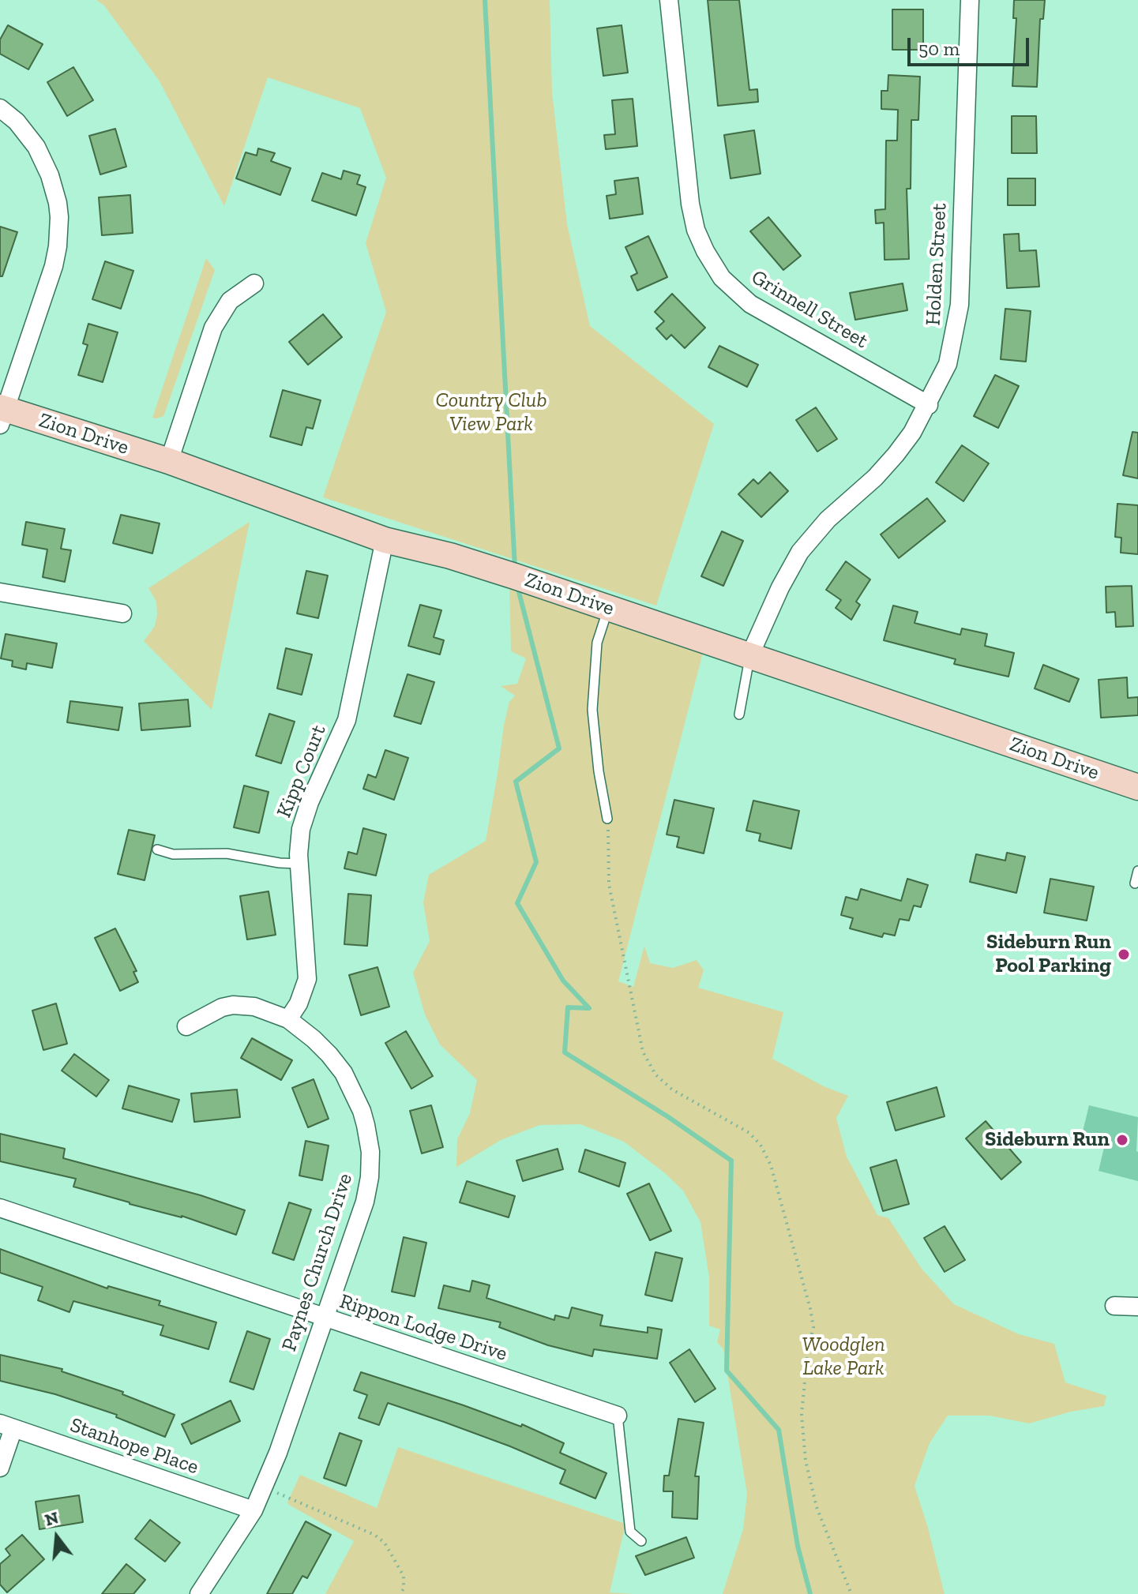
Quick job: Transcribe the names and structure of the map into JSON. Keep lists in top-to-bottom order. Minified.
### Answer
{"streets":{"main road":["Zion Drive"],"street":["Holden Street","Grinnell Street","Kipp Court","Paynes Church Drive","Rippon Lodge Drive","Stanhope Place"]},"crossings":[["Holden Street","Grinnell Street"],["Holden Street","Zion Drive"],["Zion Drive","Kipp Court"],["Kipp Court","Paynes Church Drive"],["Paynes Church Drive","Rippon Lodge Drive"],["Paynes Church Drive","Stanhope Place"]],"parks":["Country Club View Park","Woodglen Lake Park"],"places":["Sideburn Run Pool Parking","Sideburn Run"],"scale_bar":"50 m","north":"top"}
